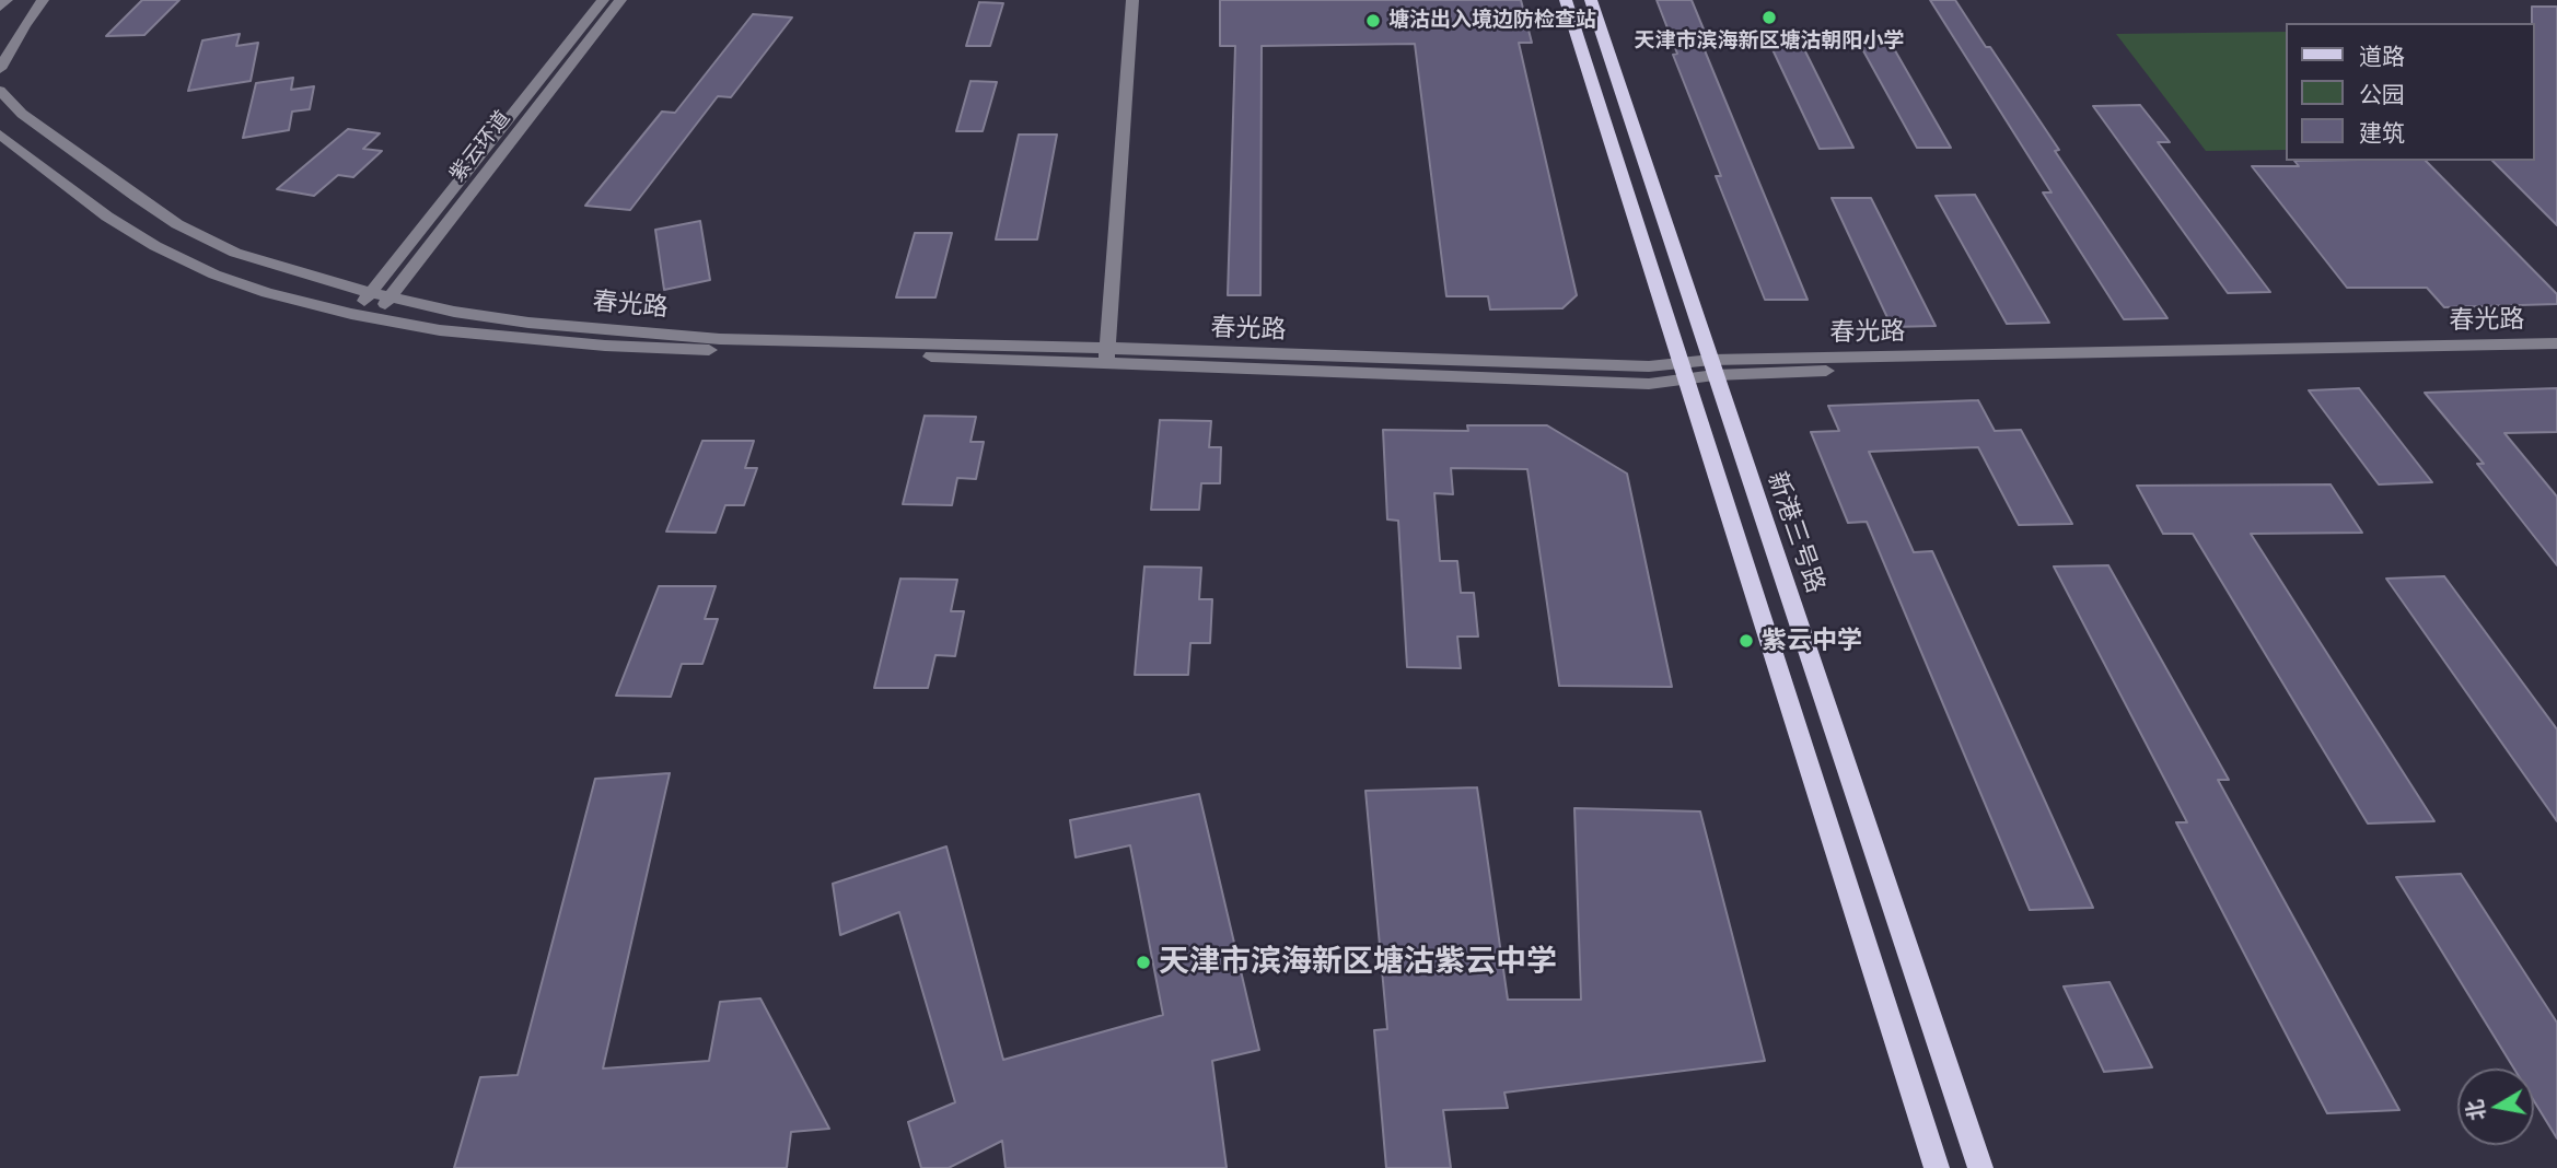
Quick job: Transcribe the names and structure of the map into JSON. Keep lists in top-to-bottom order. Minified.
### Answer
{"streets":{"main road":["新港三号路"],"street":["紫云环道","春光路"]},"crossings":[["紫云环道","春光路"],["春光路","新港三号路"]],"places":["天津市滨海新区塘沽朝阳小学","塘沽出入境边防检查站","紫云中学","天津市滨海新区塘沽紫云中学"],"legend":["道路","公园","建筑"],"north":"left"}
